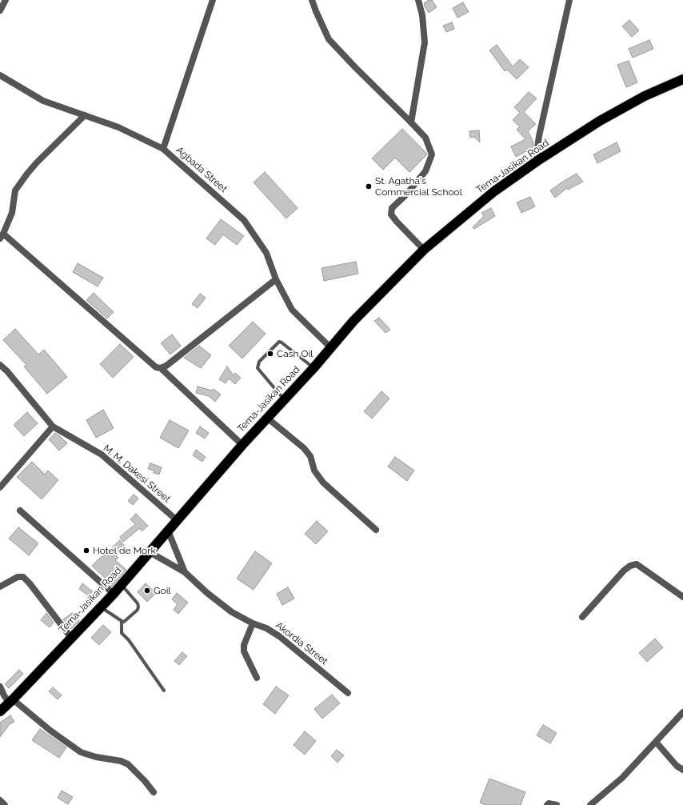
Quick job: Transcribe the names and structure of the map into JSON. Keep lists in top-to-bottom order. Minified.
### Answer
{"streets":{"highway":["Tema-Jasikan Road"],"street":["Agbada Street","M. M. Dakesi Street","Akordia Street"]},"crossings":[["Tema-Jasikan Road","Agbada Street"],["Tema-Jasikan Road","M. M. Dakesi Street"],["Tema-Jasikan Road","Akordia Street"]],"places":["St. Agatha's Commercial School","Cash Oil","Hotel de Mork","Goil"]}
